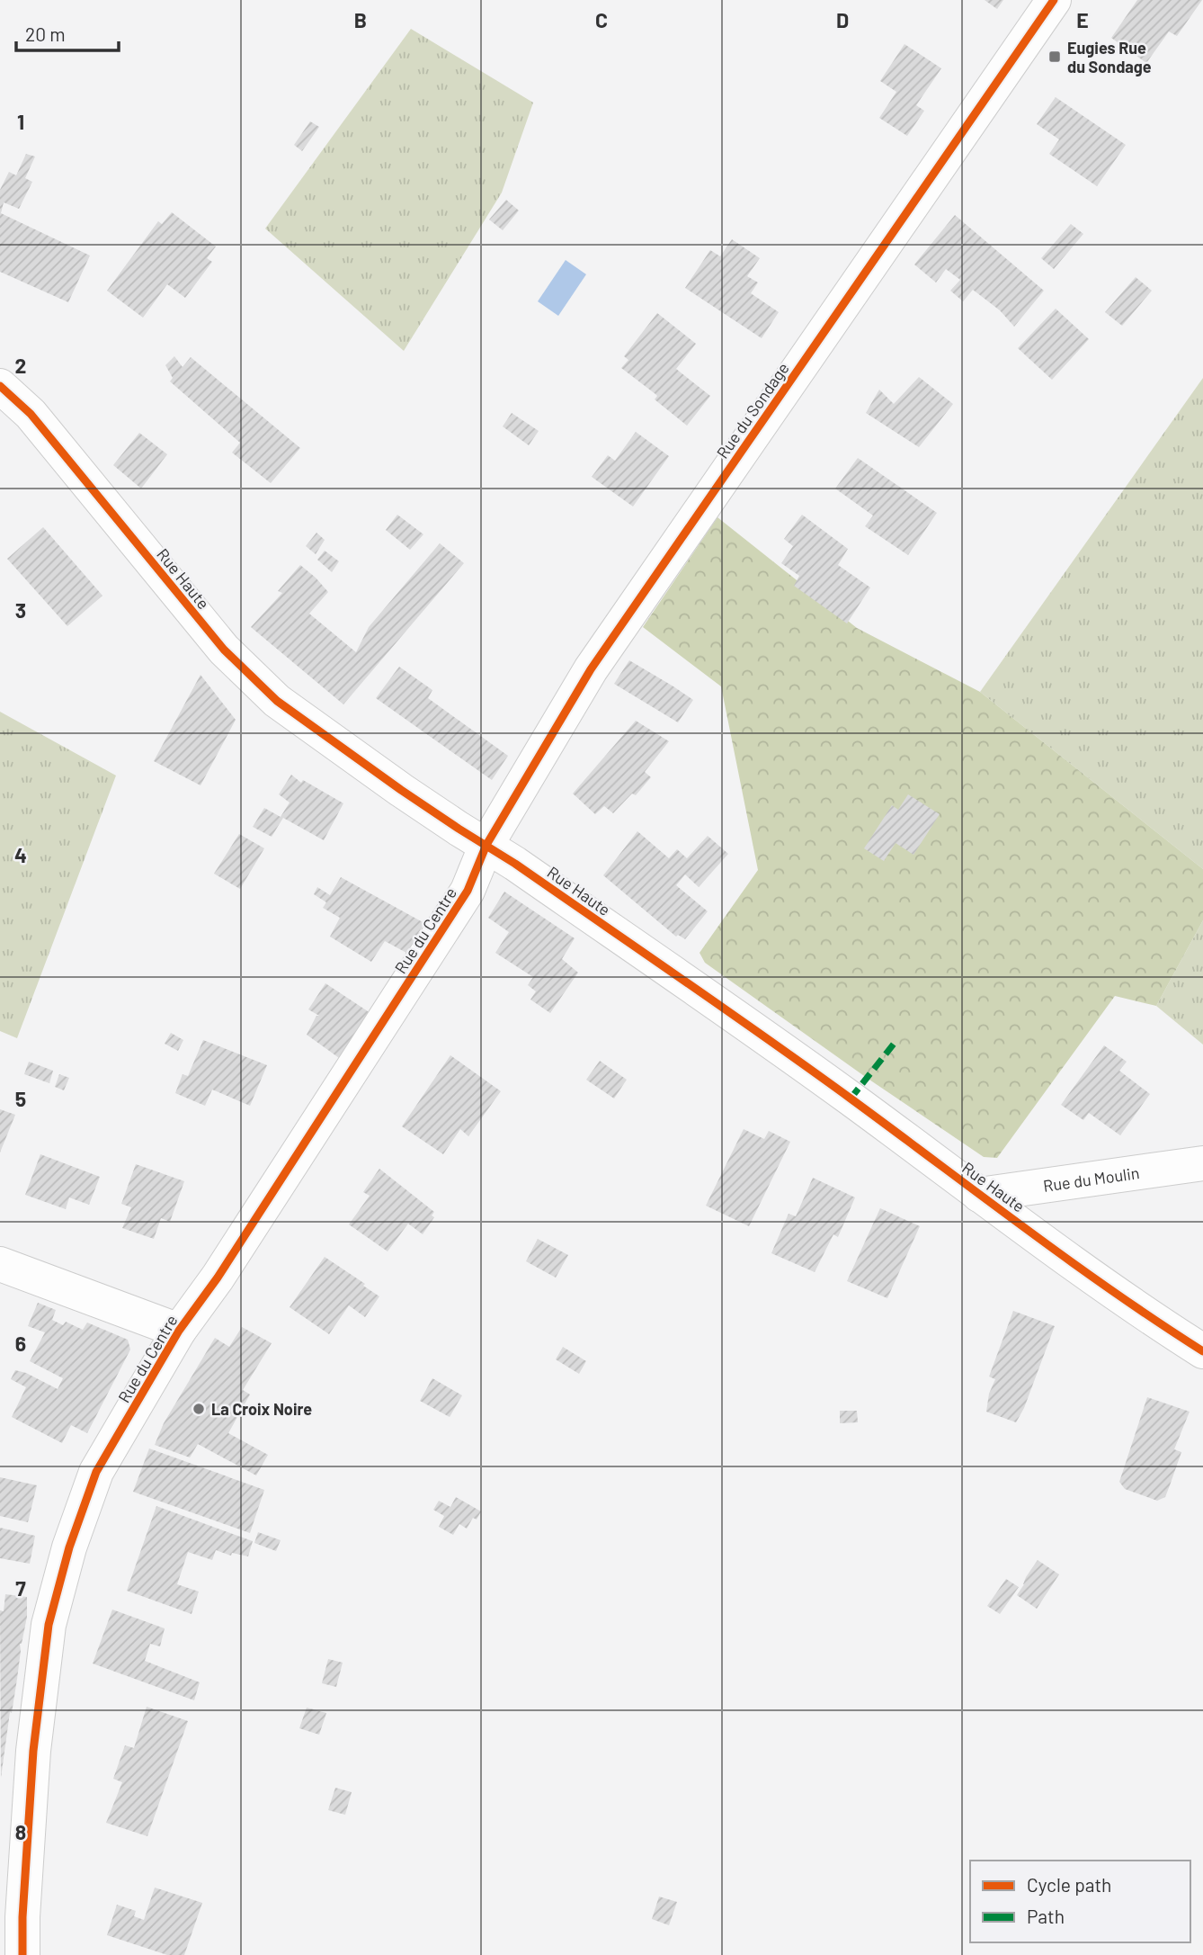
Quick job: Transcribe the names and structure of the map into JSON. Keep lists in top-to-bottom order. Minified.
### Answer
{"streets":{"street":["Rue du Sondage","Rue Haute","Rue du Centre","Rue du Moulin"]},"crossings":[["Rue du Sondage","Rue Haute"],["Rue du Sondage","Rue du Centre"],["Rue Haute","Rue du Centre"],["Rue Haute","Rue du Moulin"]],"places":{"transit":["Eugies Rue du Sondage"],"other":["La Croix Noire"]},"legend":["Cycle path","Path"],"scale_bar":"20 m","grid":{"columns":["B","C","D","E"],"rows":["1","2","3","4","5","6","7","8"]}}
